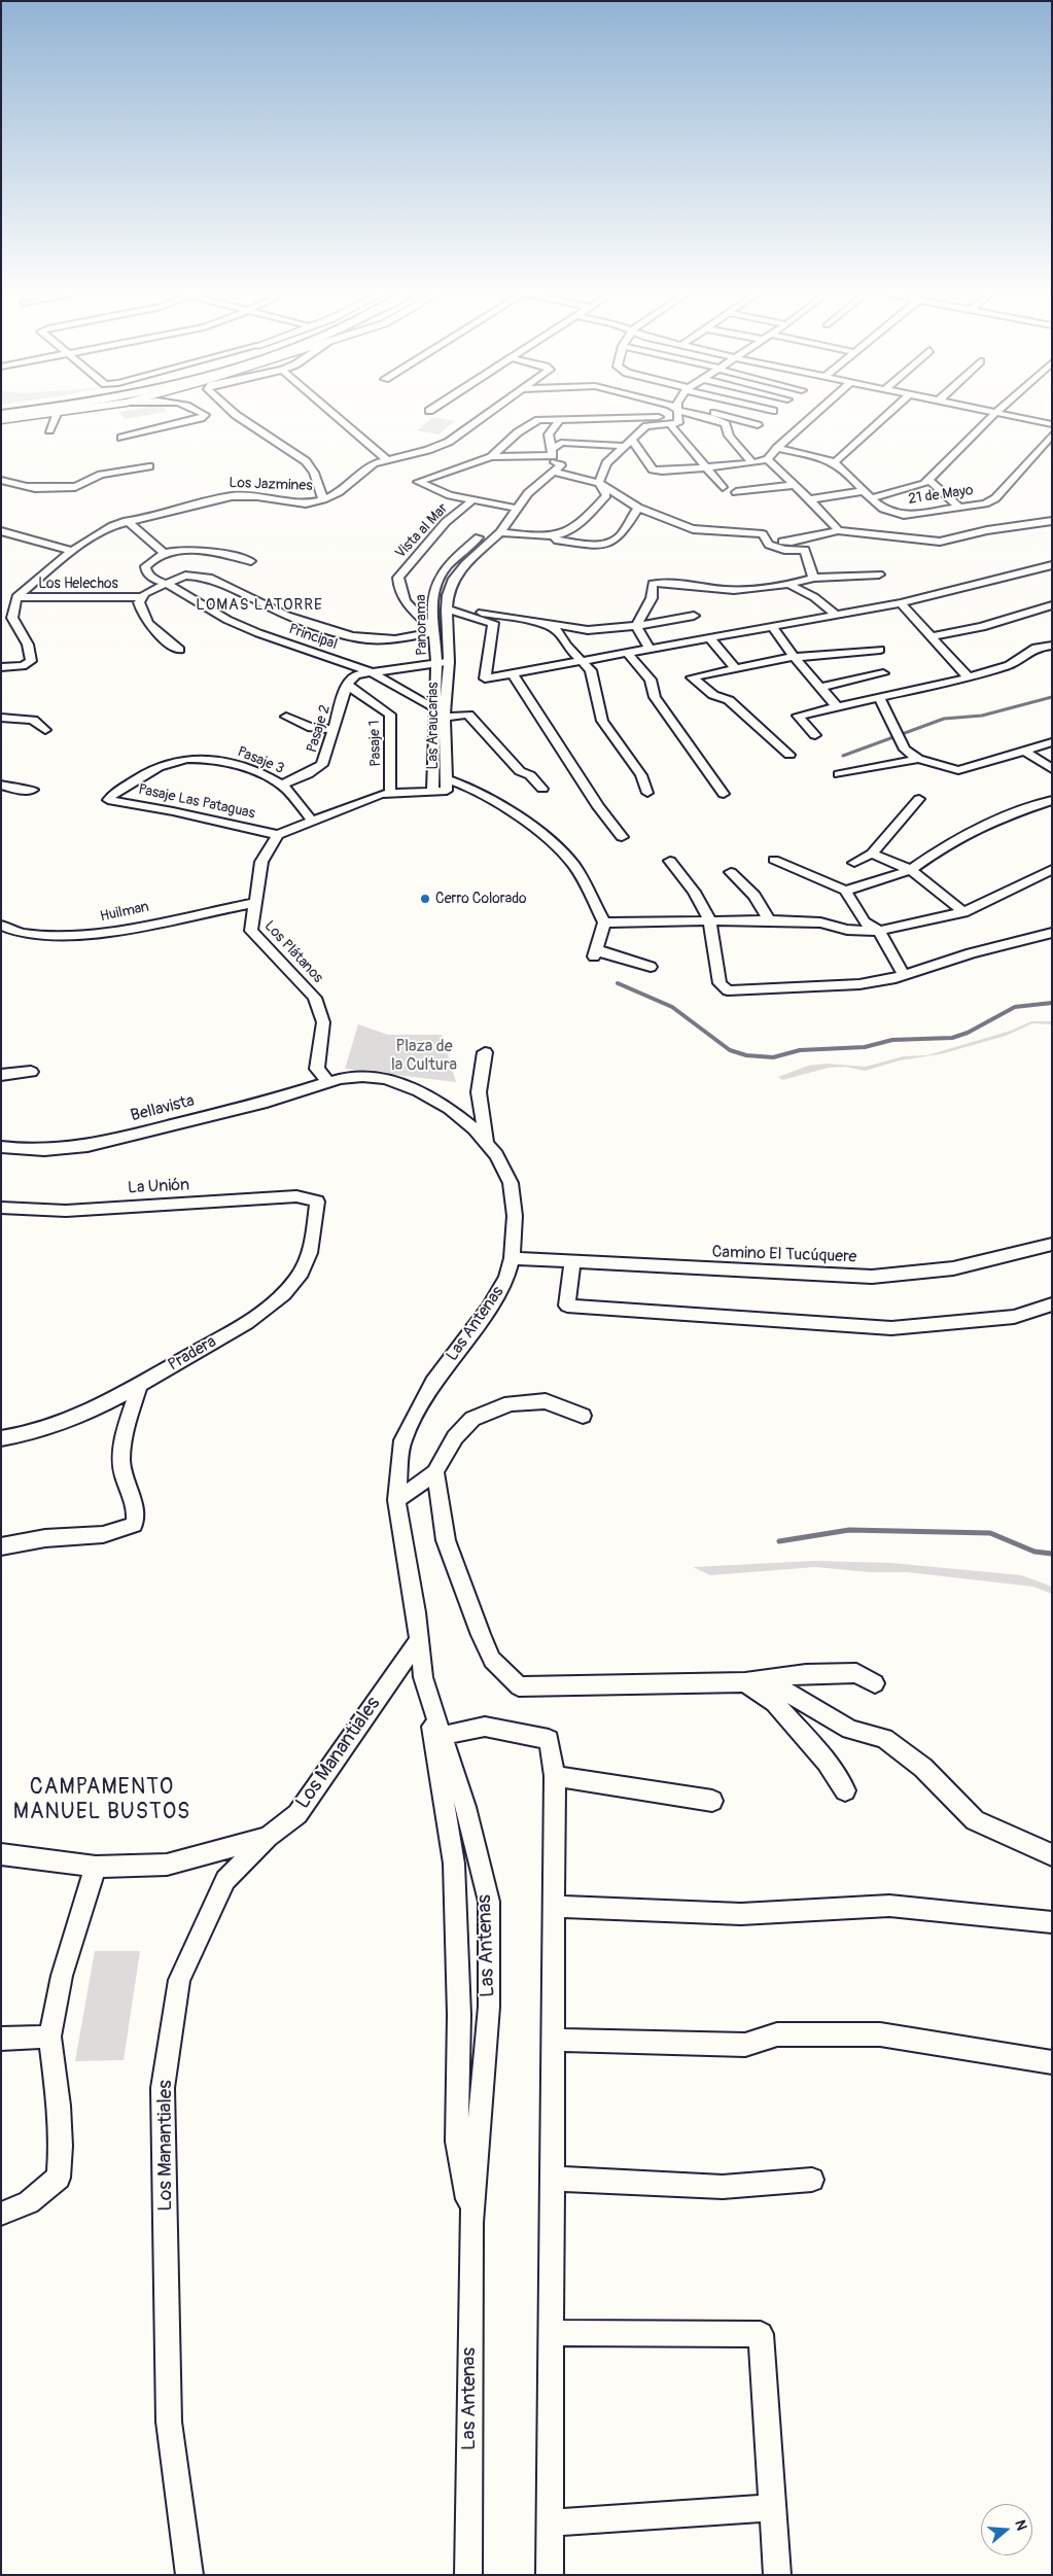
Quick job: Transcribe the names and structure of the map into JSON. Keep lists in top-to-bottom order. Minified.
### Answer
{"streets":{"street":["Los Jazmines","21 de Mayo","Vista al Mar","Los Helechos","Panorama","Principal","Las Araucarias","Pasaje 2","Pasaje 1","Pasaje 3","Pasaje Las Pataguas","Huilman","Los Plátanos","Bellavista","La Unión","Camino El Tucúquere","Las Antenas","Pradera","Los Manantiales"]},"crossings":[["Los Jazmines","Los Helechos"],["Vista al Mar","Panorama"],["Panorama","Principal"],["Panorama","Las Araucarias"],["Principal","Las Araucarias"],["Pasaje 2","Pasaje 1"],["Pasaje 2","Pasaje 3"],["Pasaje 3","Pasaje Las Pataguas"],["Pasaje Las Pataguas","Los Plátanos"],["Huilman","Los Plátanos"],["Los Plátanos","Bellavista"],["Los Plátanos","Las Antenas"],["Bellavista","Las Antenas"],["La Unión","Pradera"],["Camino El Tucúquere","Las Antenas"],["Las Antenas","Los Manantiales"]],"districts":["LOMAS LATORRE","CAMPAMENTO MANUEL BUSTOS"],"parks":["Plaza de la Cultura"],"places":["Cerro Colorado"],"north":"right"}
